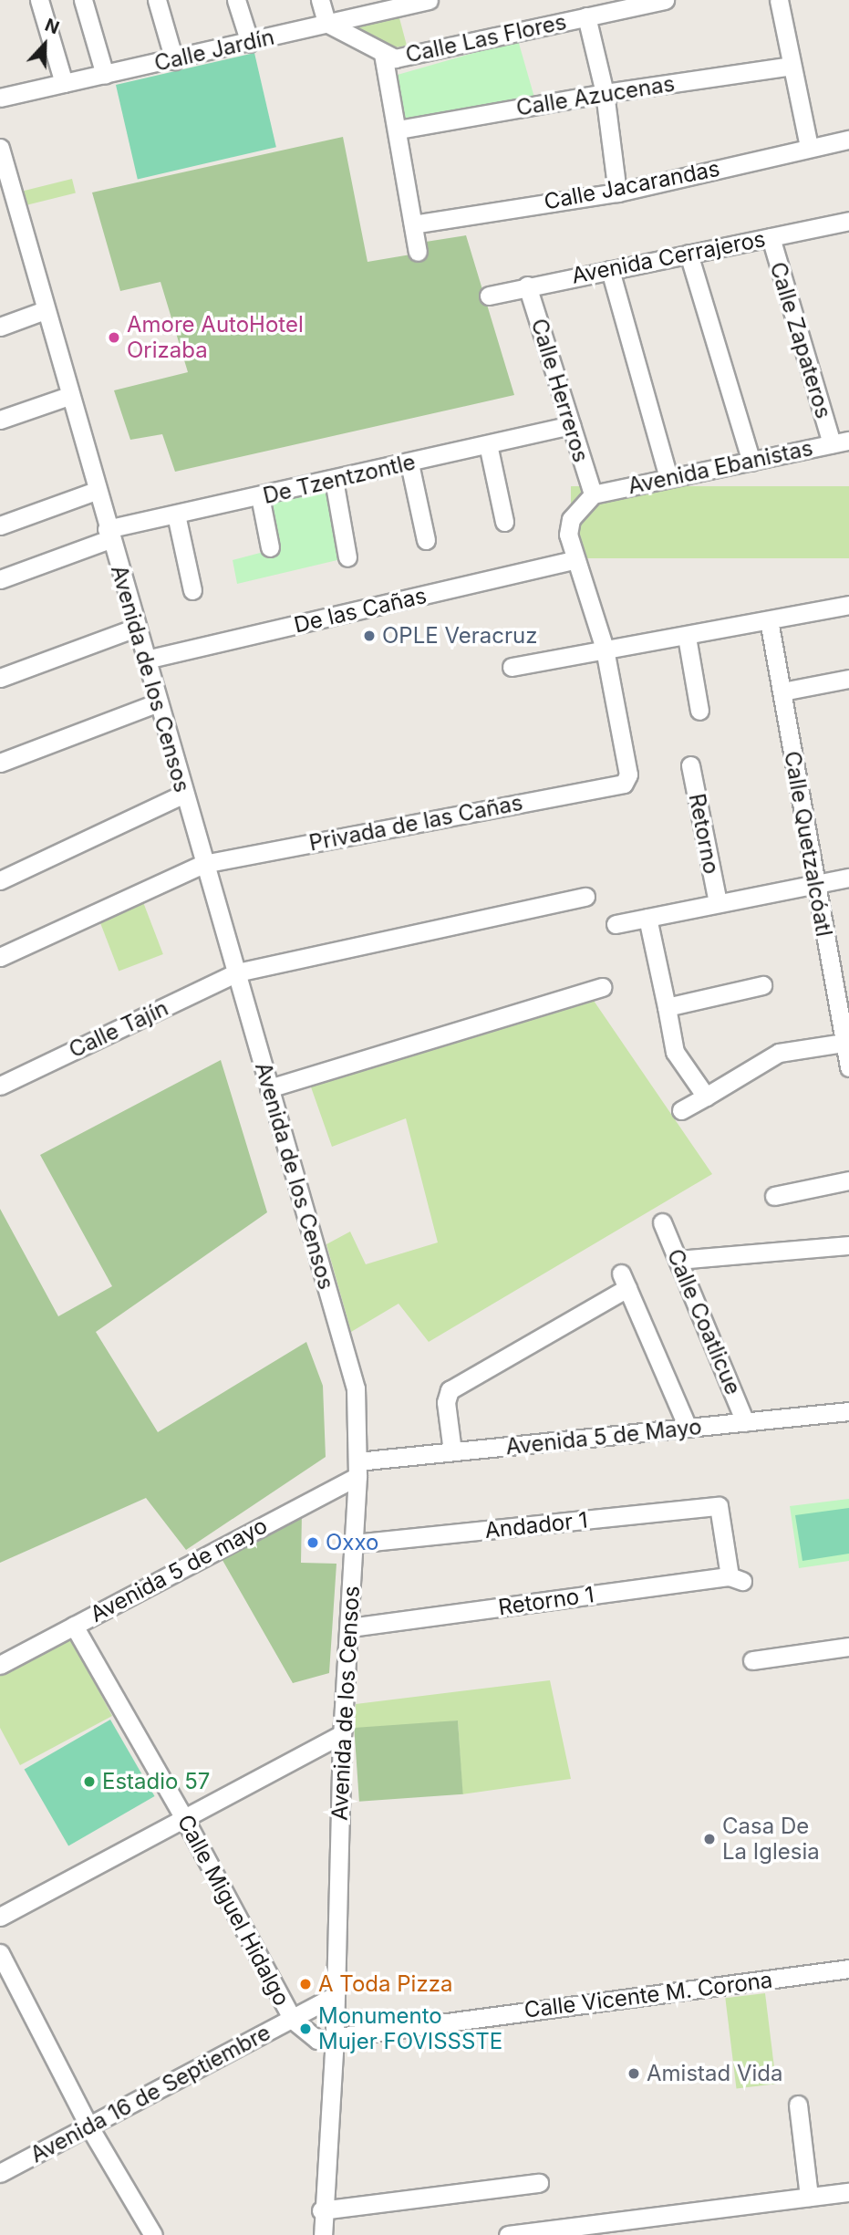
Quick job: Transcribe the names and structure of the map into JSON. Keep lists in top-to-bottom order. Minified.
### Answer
{"streets":{"street":["Calle Las Flores","Calle Jardín","Calle Azucenas","Calle Jacarandas","Avenida Cerrajeros","Calle Zapateros","Calle Herreros","Avenida Ebanistas","De Tzentzontle","De las Cañas","Avenida de los Censos","Privada de las Cañas","Retorno","Calle Quetzalcóatl","Calle Tajín","Calle Coatlicue","Avenida 5 de Mayo","Andador 1","Avenida 5 de mayo","Retorno 1","Calle Miguel Hidalgo","Calle Vicente M. Corona","Avenida 16 de Septiembre"]},"crossings":[["Avenida Cerrajeros","Calle Zapateros"],["Avenida Cerrajeros","Calle Herreros"],["Calle Zapateros","Avenida Ebanistas"],["Calle Herreros","Avenida Ebanistas"],["Calle Herreros","De Tzentzontle"],["De Tzentzontle","Avenida de los Censos"],["De las Cañas","Avenida de los Censos"],["Avenida de los Censos","Privada de las Cañas"],["Avenida de los Censos","Calle Tajín"],["Avenida de los Censos","Avenida 5 de Mayo"],["Avenida de los Censos","Andador 1"],["Avenida de los Censos","Avenida 5 de mayo"],["Avenida de los Censos","Retorno 1"],["Avenida de los Censos","Calle Miguel Hidalgo"],["Avenida de los Censos","Calle Vicente M. Corona"],["Avenida de los Censos","Avenida 16 de Septiembre"],["Retorno","Calle Quetzalcóatl"],["Calle Coatlicue","Avenida 5 de Mayo"],["Avenida 5 de Mayo","Avenida 5 de mayo"],["Andador 1","Retorno 1"],["Avenida 5 de mayo","Calle Miguel Hidalgo"],["Calle Miguel Hidalgo","Calle Vicente M. Corona"],["Calle Miguel Hidalgo","Avenida 16 de Septiembre"]],"places":["Amore AutoHotel Orizaba","OPLE Veracruz","Oxxo","Estadio 57","Casa De La Iglesia","A Toda Pizza","Monumento Mujer FOVISSSTE","Amistad Vida"],"north":"top"}
